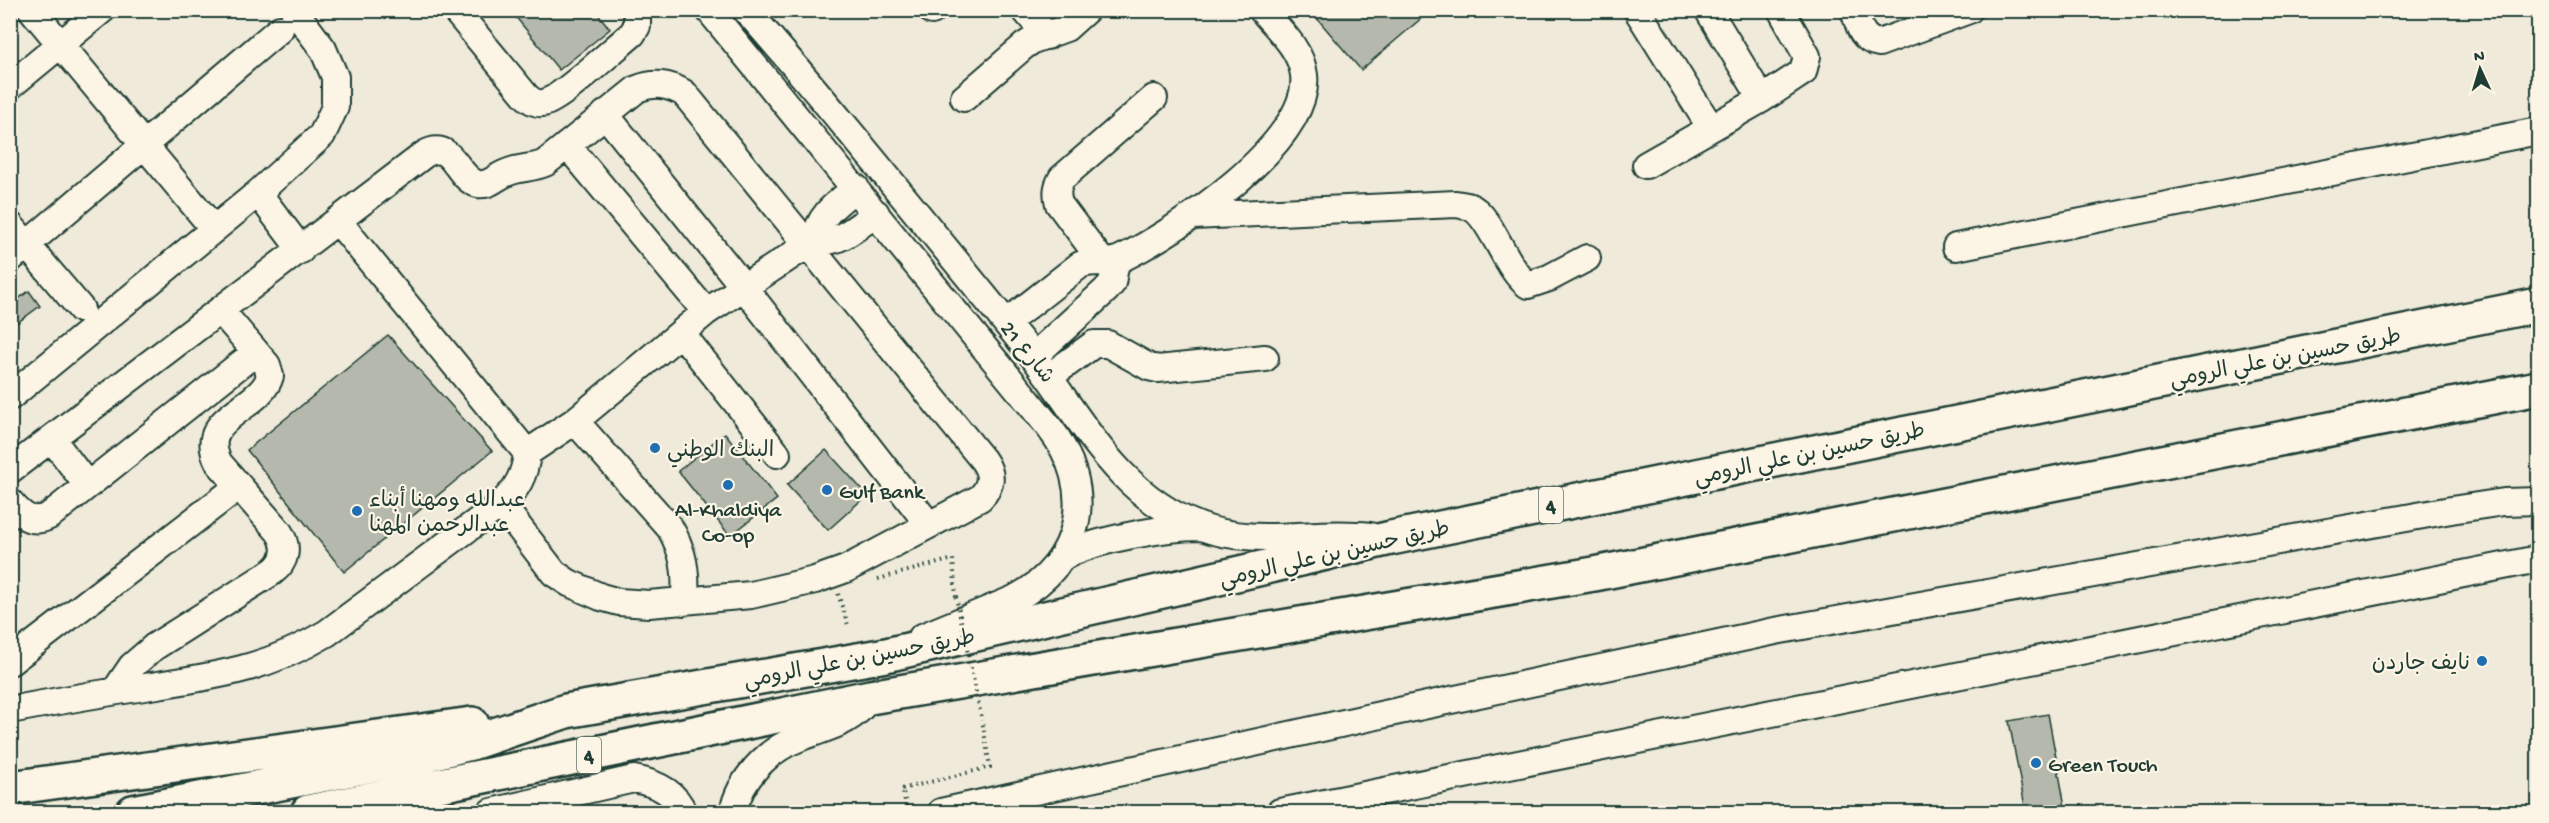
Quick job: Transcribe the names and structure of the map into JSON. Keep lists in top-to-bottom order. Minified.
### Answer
{"streets":{"highway":["طريق حسين بن علي الرومي","4"],"street":["شارع 21"]},"crossings":[["شارع 21","طريق حسين بن علي الرومي"]],"places":["البنك الوطني","Al-Khaldiya Co-op","Gulf Bank","عبدالله ومهنا أبناء عبدالرحمن المهنا","نايف جاردن","Green Touch"],"north":"top"}
